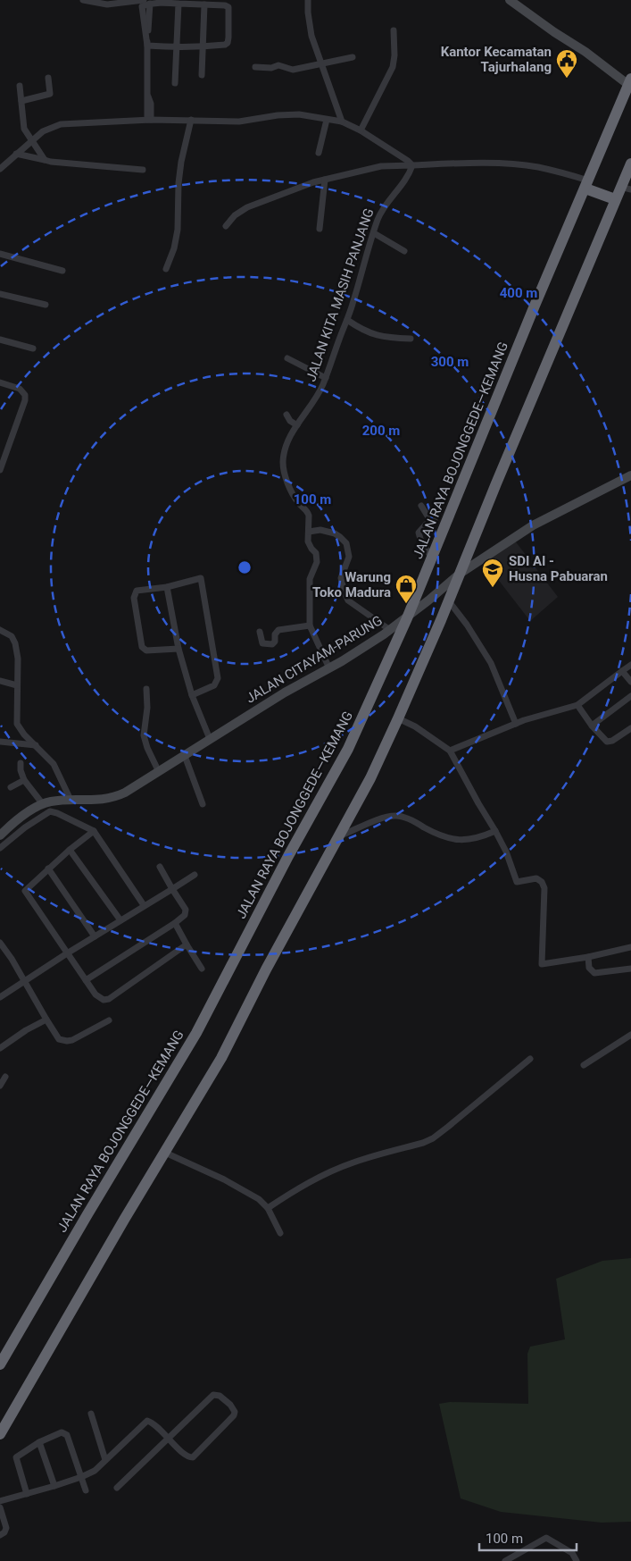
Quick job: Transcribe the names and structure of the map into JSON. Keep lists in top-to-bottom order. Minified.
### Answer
{"streets":{"highway":["JALAN RAYA BOJONGGEDE—KEMANG"],"main road":["JALAN CITAYAM-PARUNG"],"street":["JALAN KITA MASIH PANJANG"]},"crossings":[["JALAN KITA MASIH PANJANG","JALAN CITAYAM-PARUNG"],["JALAN RAYA BOJONGGEDE—KEMANG","JALAN CITAYAM-PARUNG"]],"places":{"public building":["Kantor Kecamatan Tajurhalang"],"school or university":["SDI Al - Husna Pabuaran"],"shop":["Warung Toko Madura"]},"scale_bar":"100 m","rings":["400 m","300 m","200 m","100 m"]}
